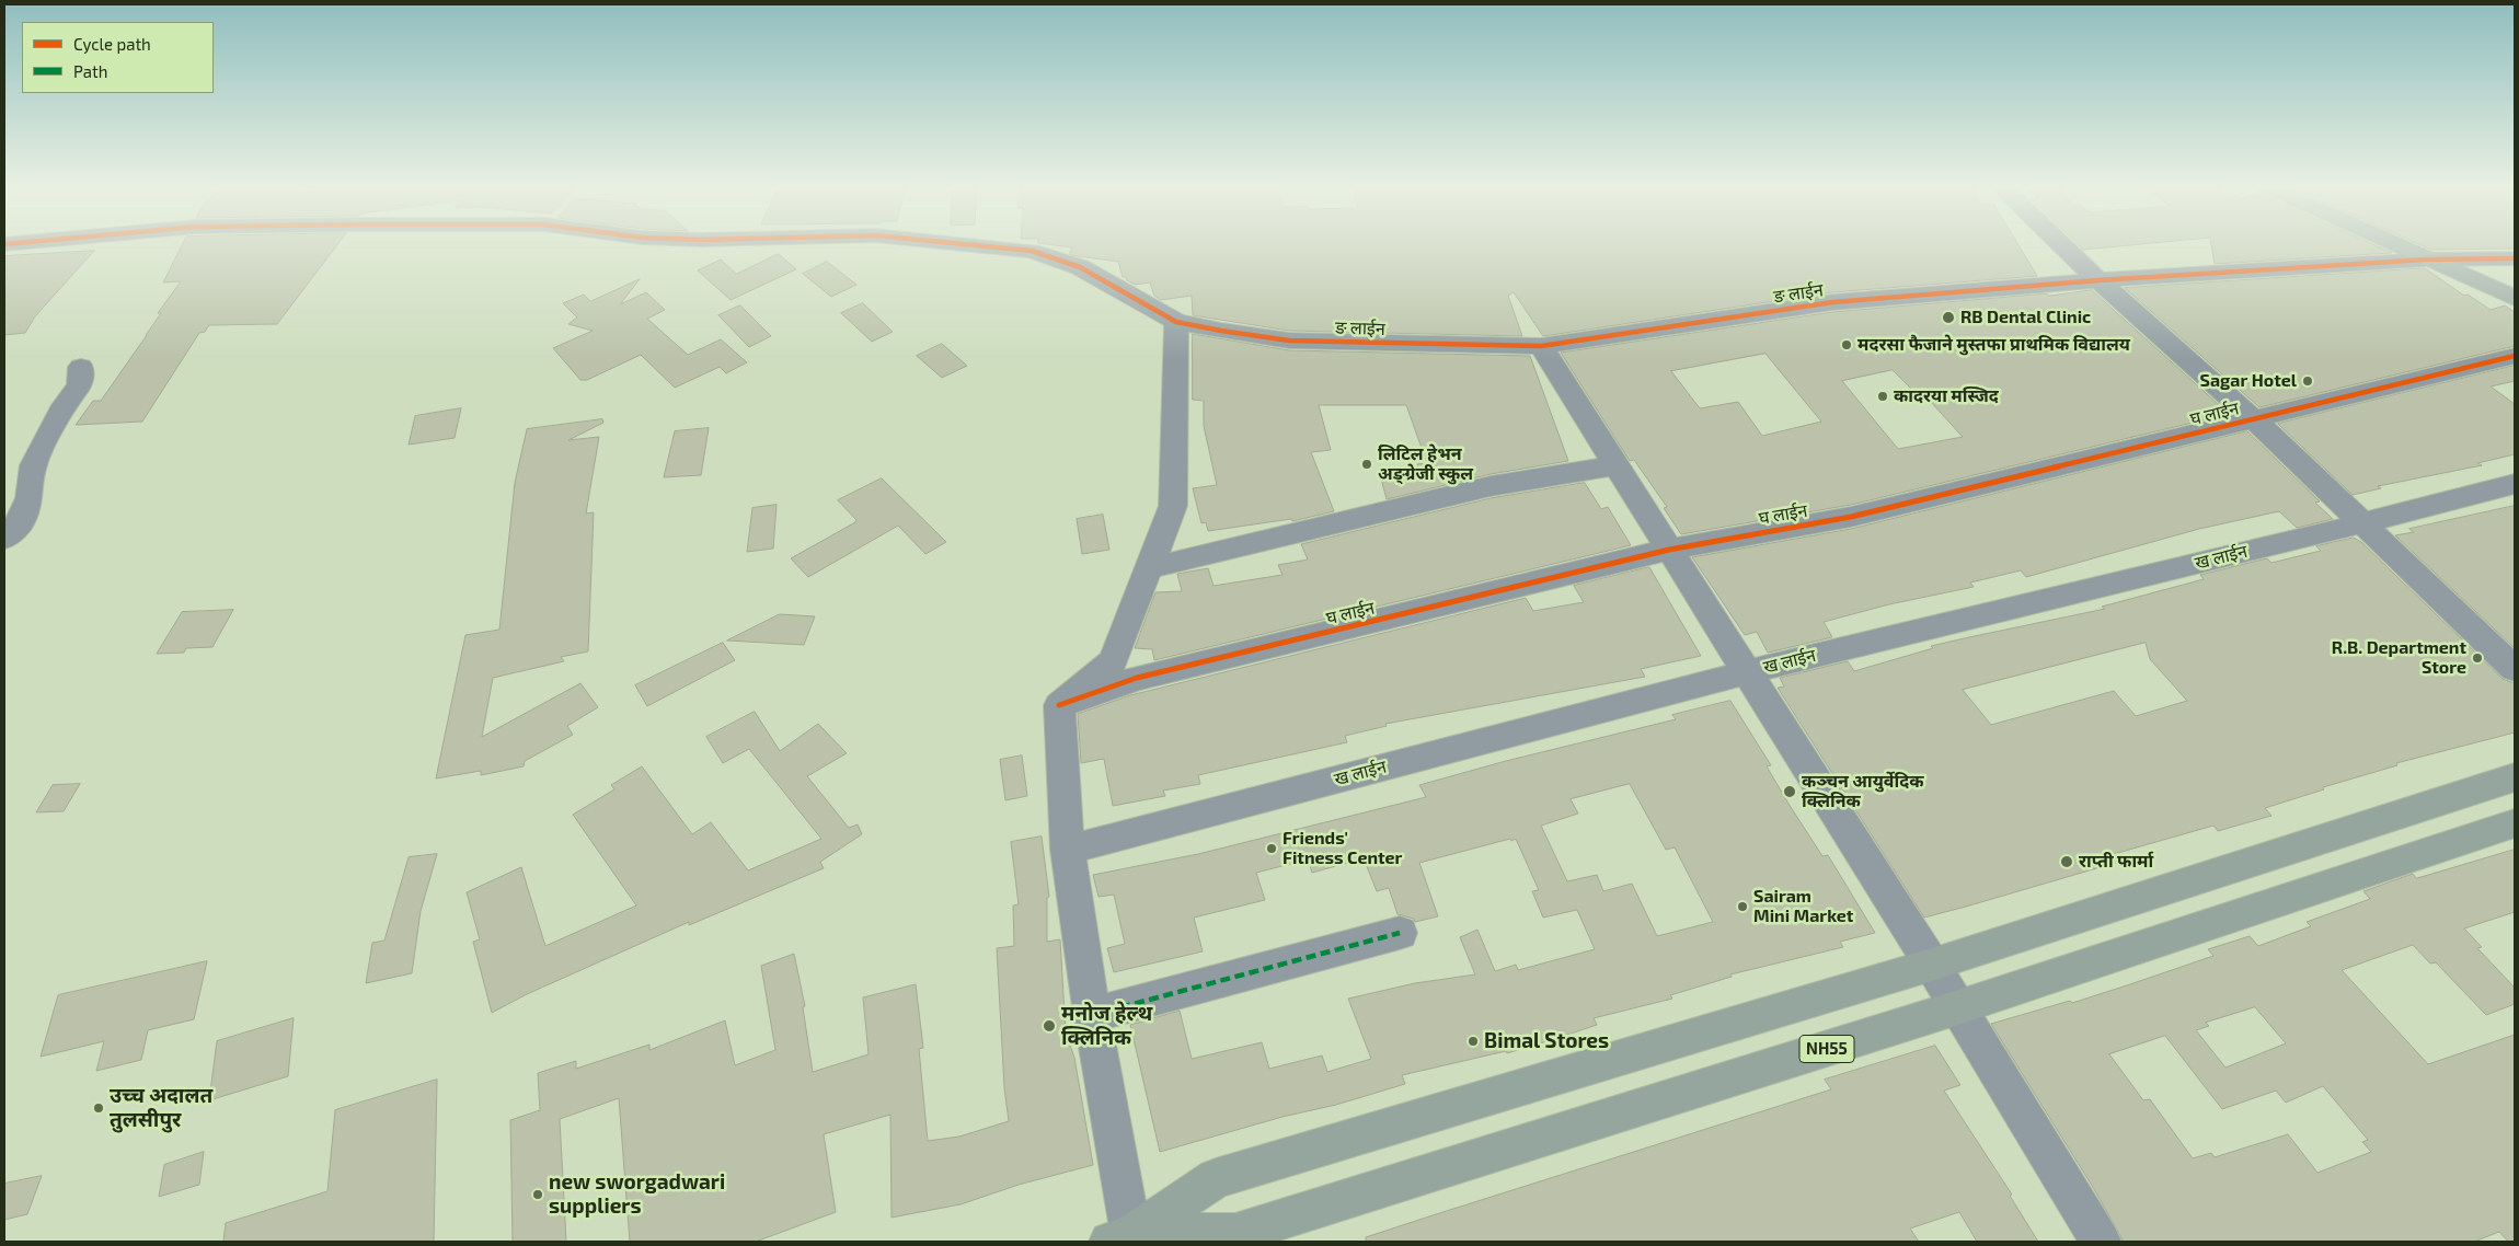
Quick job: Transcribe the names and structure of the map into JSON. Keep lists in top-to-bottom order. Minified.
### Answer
{"streets":{"main road":["NH55"],"street":["ङ लाईन","घ लाईन","ख लाईन"]},"places":["RB Dental Clinic","मदरसा फैजाने मुस्तफा प्राथमिक विद्यालय","Sagar Hotel","कादरया मस्जिद","लिटिल हेभन अङ्‍ग्रेजी स्कुल","R.B. Department Store","कञ्चन आयुर्वेदिक क्लिनिक","Friends' Fitness Center","राप्ती फार्मा","Sairam Mini Market","मनोज हेल्थ क्लिनिक","Bimal Stores","उच्च अदालत तुलसीपुर","new sworgadwari suppliers"],"legend":["Cycle path","Path"]}
